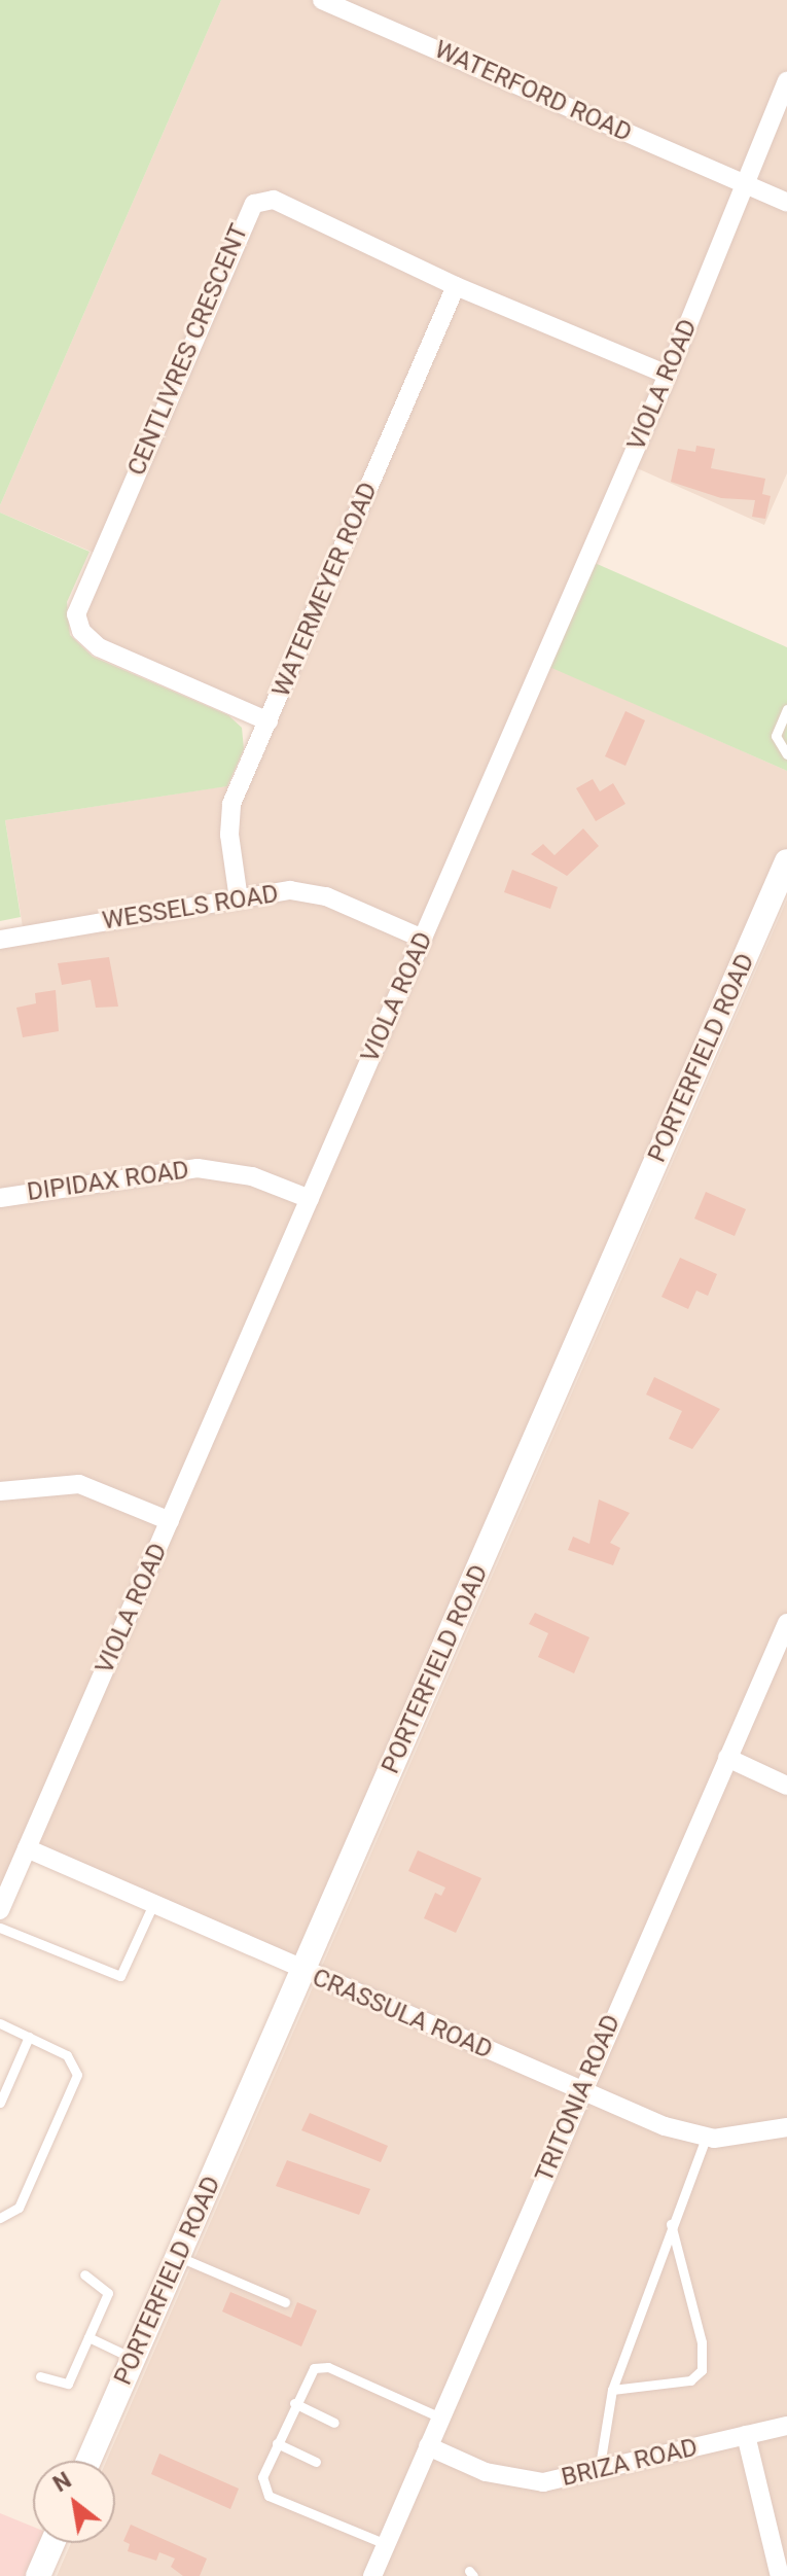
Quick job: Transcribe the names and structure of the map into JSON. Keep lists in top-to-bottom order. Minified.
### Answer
{"streets":{"street":["WATERFORD ROAD","CENTLIVRES CRESCENT","VIOLA ROAD","WATERMEYER ROAD","WESSELS ROAD","PORTERFIELD ROAD","DIPIDAX ROAD","CRASSULA ROAD","TRITONIA ROAD","BRIZA ROAD"]},"crossings":[["WATERFORD ROAD","VIOLA ROAD"],["CENTLIVRES CRESCENT","VIOLA ROAD"],["CENTLIVRES CRESCENT","WATERMEYER ROAD"],["VIOLA ROAD","WESSELS ROAD"],["VIOLA ROAD","DIPIDAX ROAD"],["VIOLA ROAD","CRASSULA ROAD"],["WATERMEYER ROAD","WESSELS ROAD"],["PORTERFIELD ROAD","CRASSULA ROAD"],["CRASSULA ROAD","TRITONIA ROAD"],["TRITONIA ROAD","BRIZA ROAD"]],"north":"top left"}
